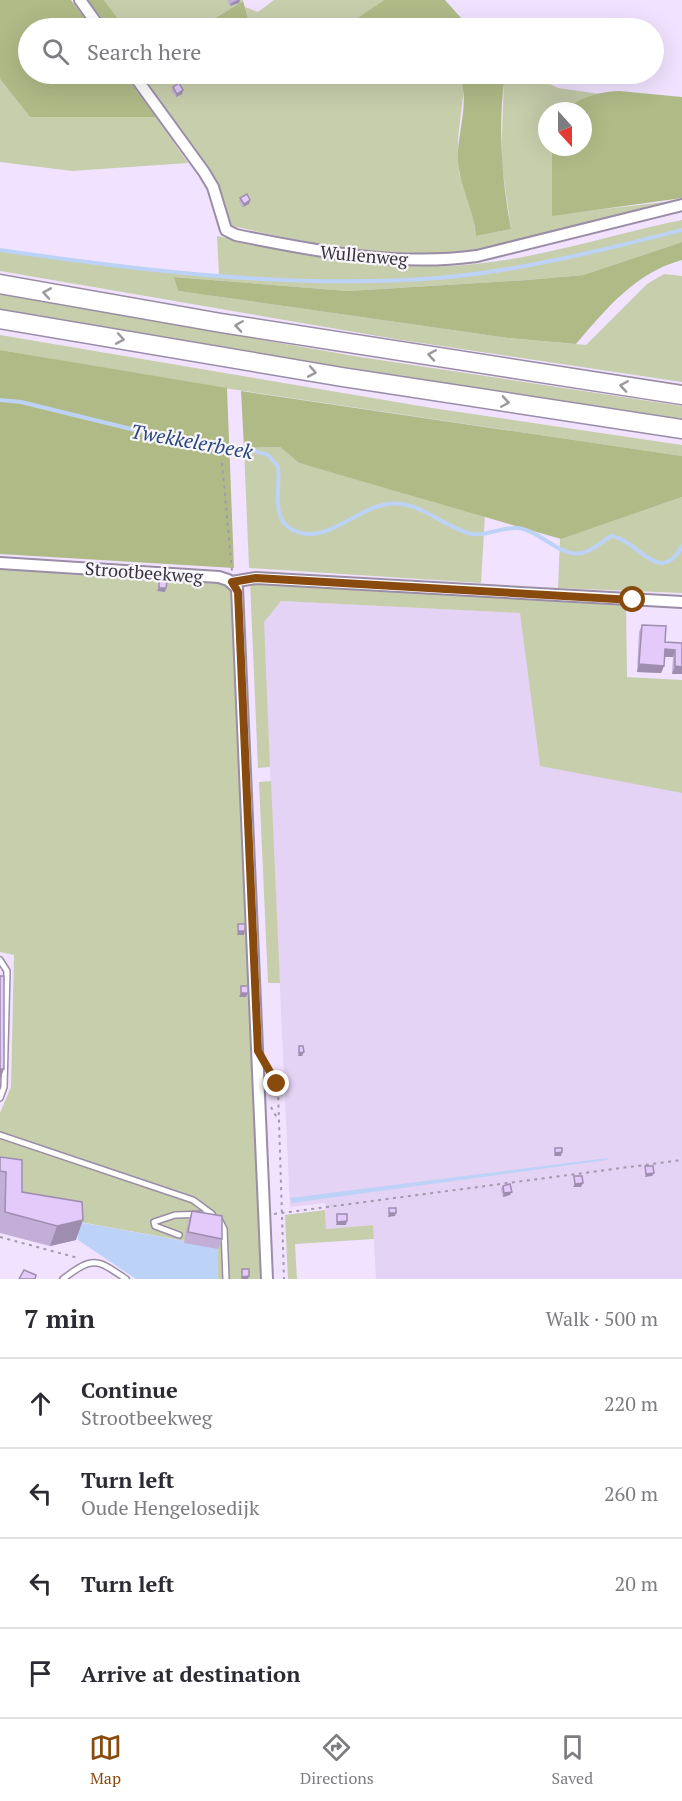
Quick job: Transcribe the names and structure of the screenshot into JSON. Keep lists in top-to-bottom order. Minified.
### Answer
{"streets":{"street":["Wullenweg","Strootbeekweg"]},"water":["Twekkelerbeek"],"north":"bottom","page":{"search":"Search here","heading":["7 min","Walk · 500 m"],"list":[["Continue","Strootbeekweg","220 m"],["Turn left","Oude Hengelosedijk","260 m"],["Turn left","20 m"],"Arrive at destination"],"nav":["Map","Directions","Saved"]}}
